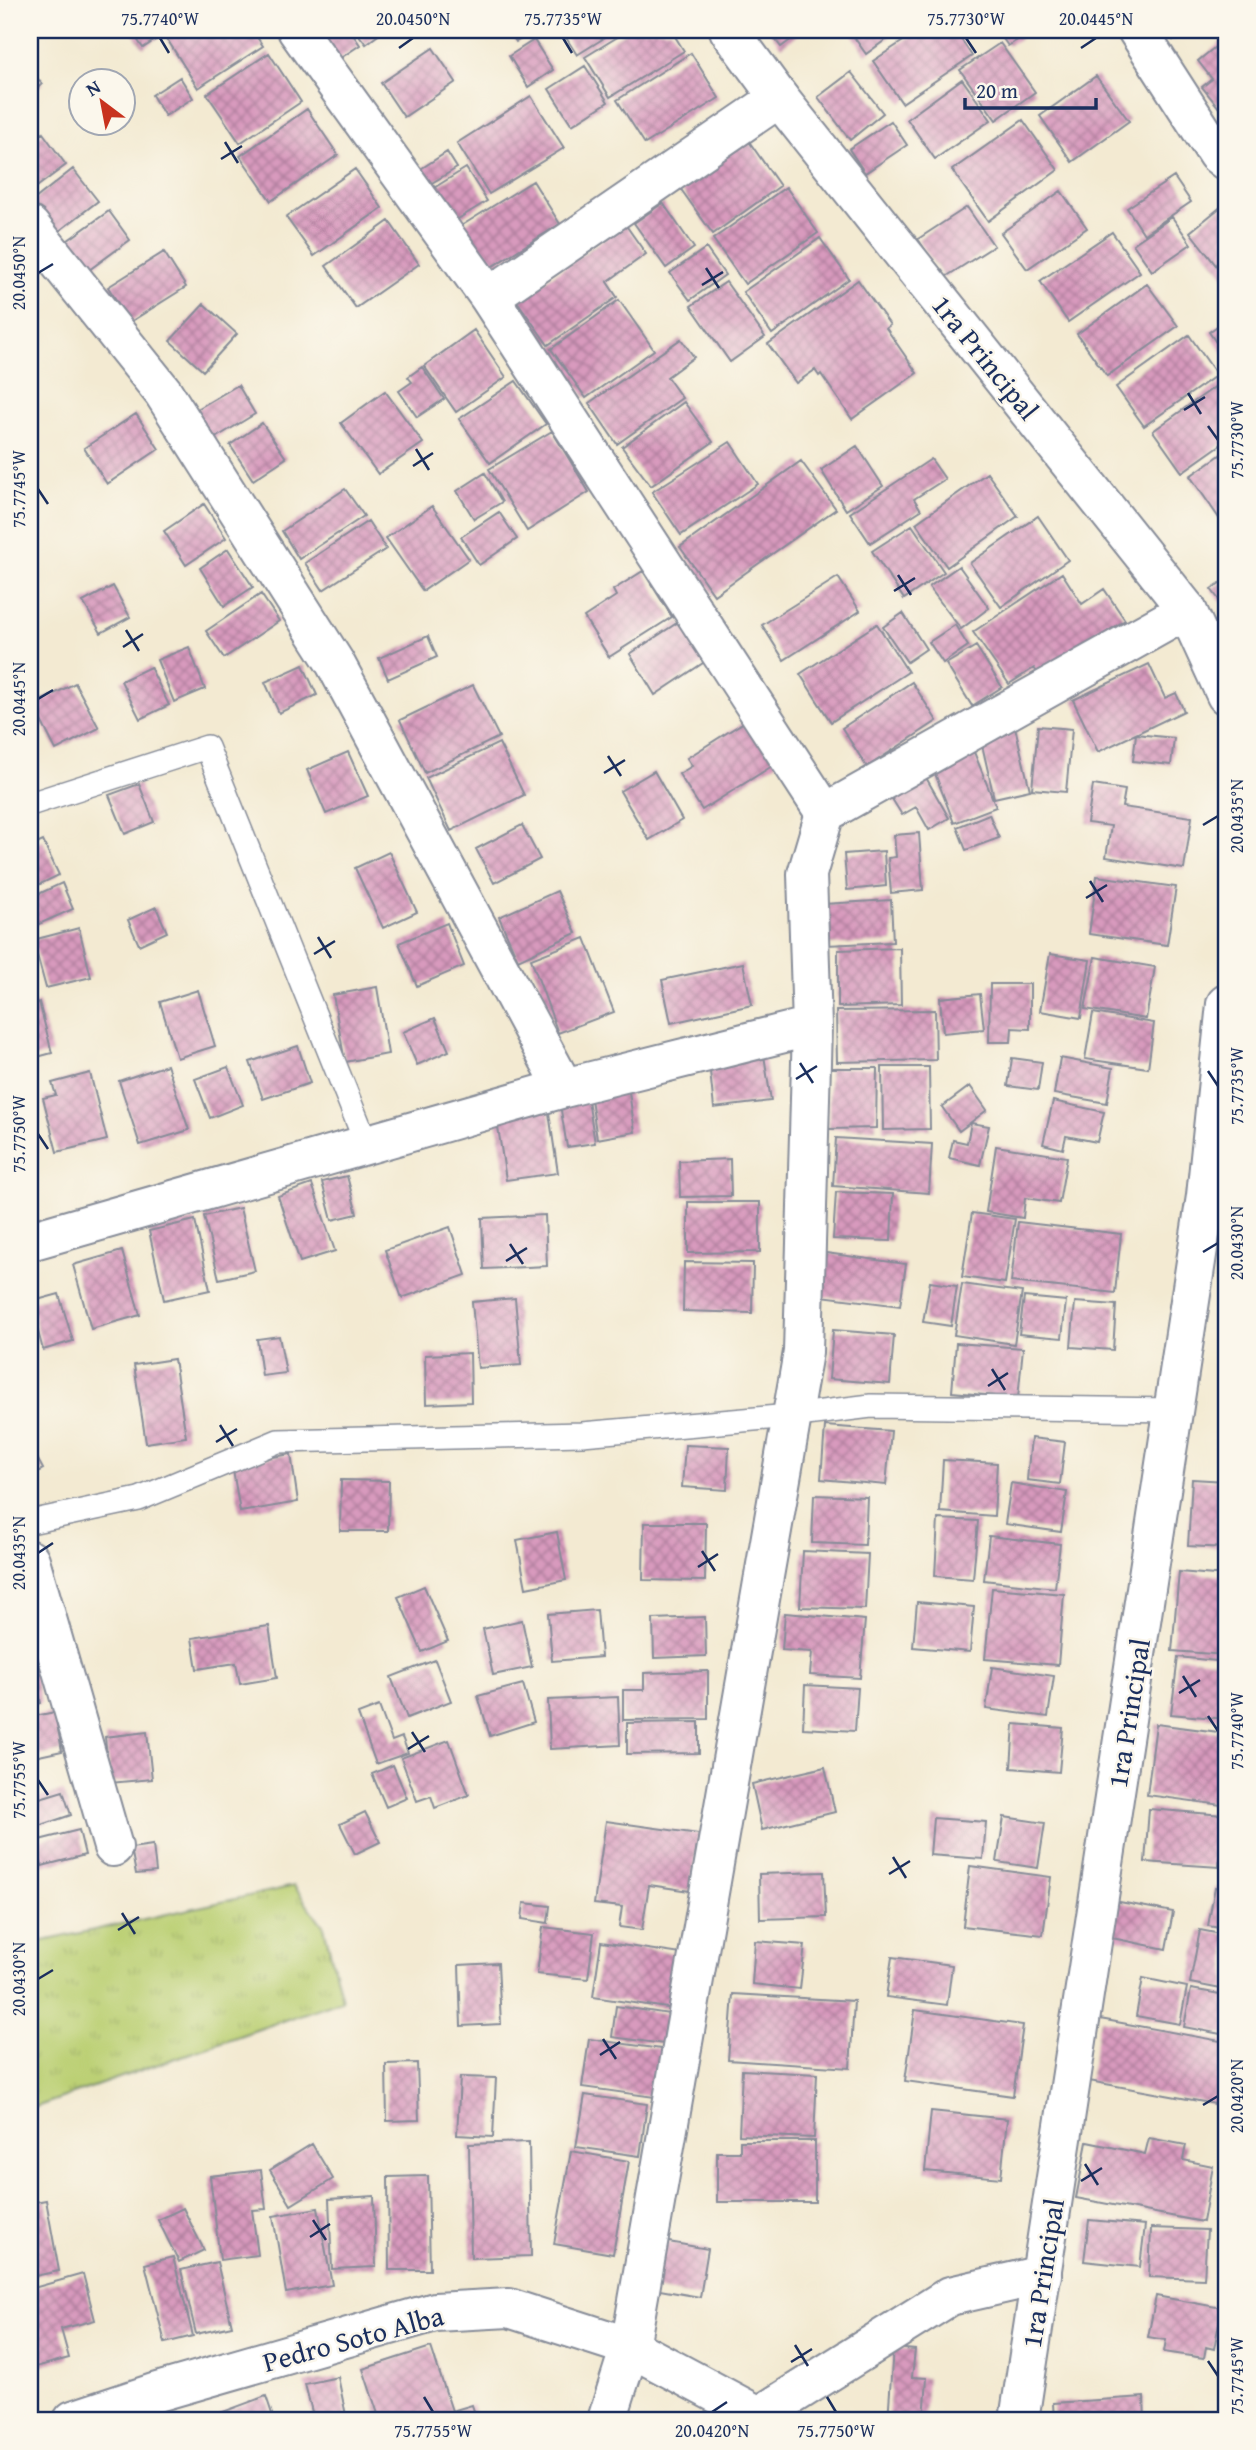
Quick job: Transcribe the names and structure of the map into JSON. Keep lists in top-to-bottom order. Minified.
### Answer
{"streets":{"street":["1ra Principal","Pedro Soto Alba"]},"crossings":[["1ra Principal","Pedro Soto Alba"]],"scale_bar":"20 m","north":"top left","coordinates":["75.7740°W","20.0450°N","75.7735°W","75.7730°W","20.0445°N","75.7745°W","20.0435°N","75.7750°W","20.0430°N","75.7755°W","20.0420°N"]}
